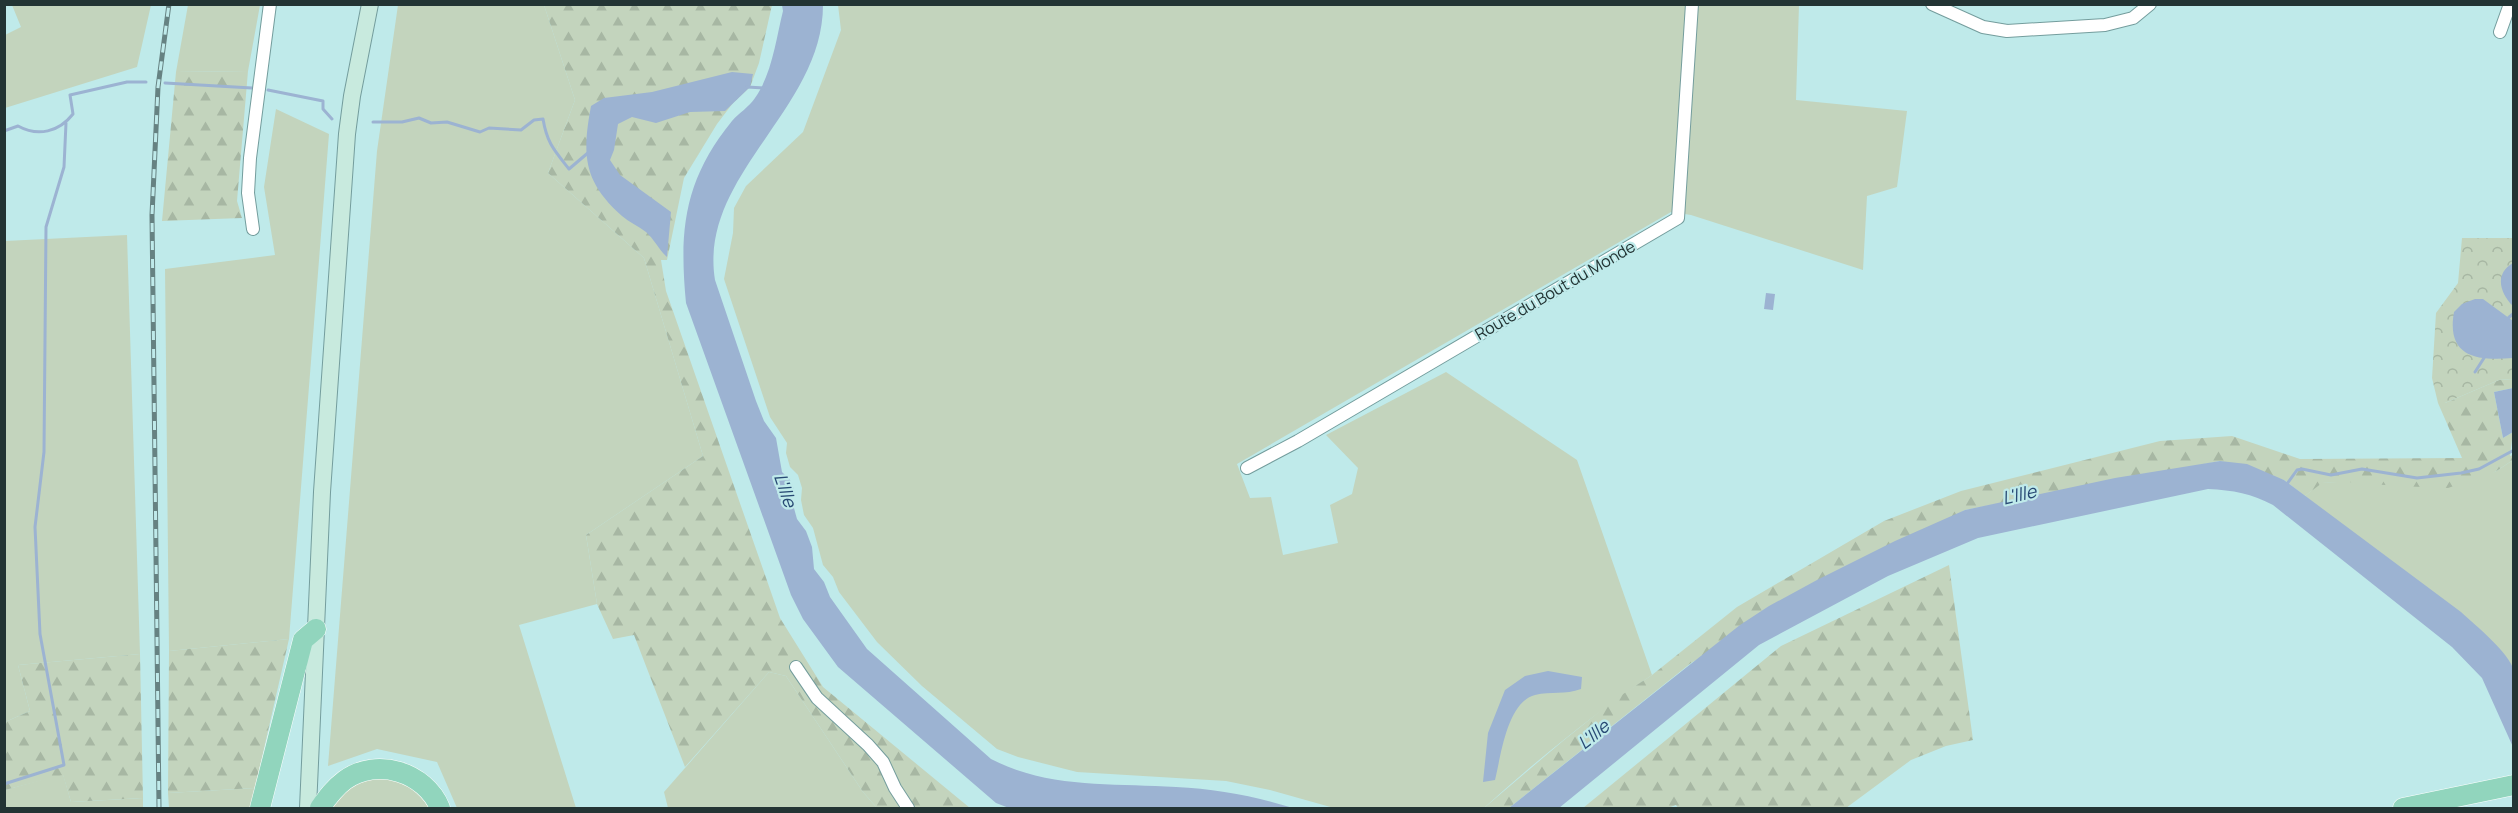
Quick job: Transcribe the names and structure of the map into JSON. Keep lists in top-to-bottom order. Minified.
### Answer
{"streets":{"street":["Route du Bout du Monde"]},"water":["L'Ille"]}
